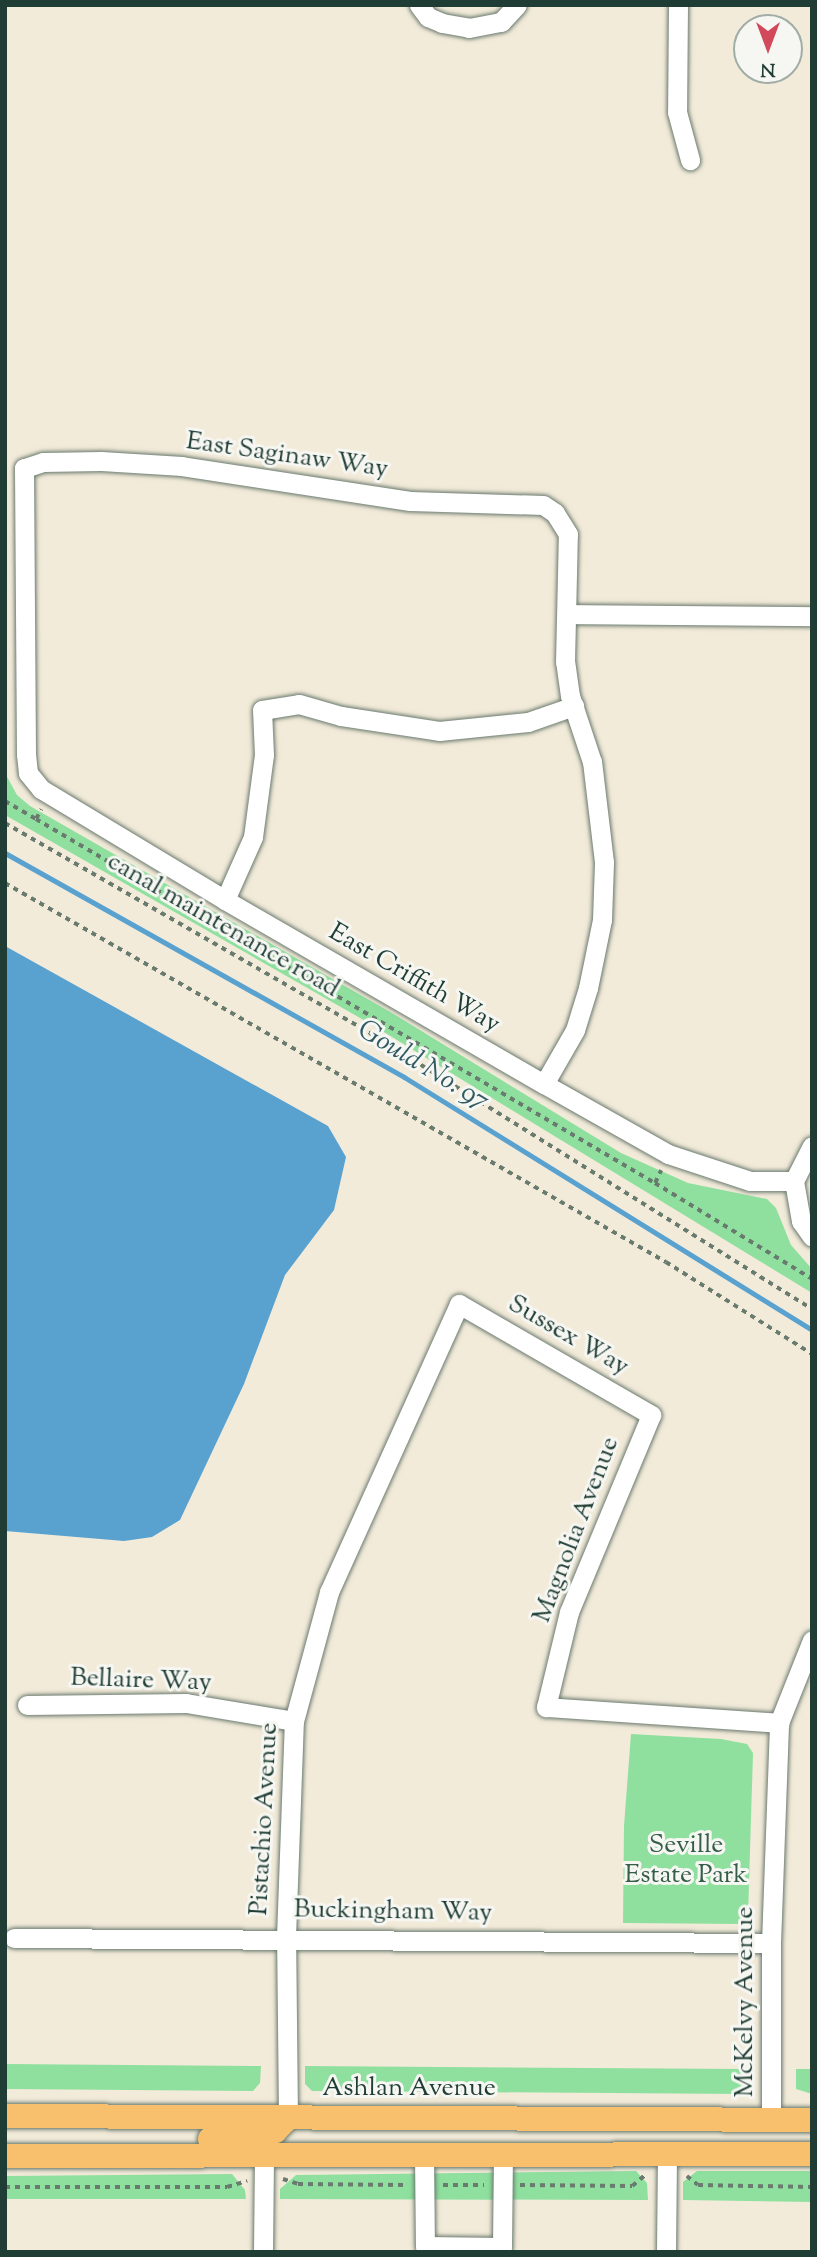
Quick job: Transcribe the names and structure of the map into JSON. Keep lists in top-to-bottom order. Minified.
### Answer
{"streets":{"main road":["Ashlan Avenue"],"street":["East Saginaw Way","East Criffith Way","Sussex Way","Magnolia Avenue","Bellaire Way","Pistachio Avenue","Buckingham Way","McKelvy Avenue"],"path":["canal maintenance road"]},"crossings":[["East Saginaw Way","East Criffith Way"],["Sussex Way","Magnolia Avenue"],["Sussex Way","Pistachio Avenue"],["Magnolia Avenue","McKelvy Avenue"],["Bellaire Way","Pistachio Avenue"],["Pistachio Avenue","Buckingham Way"],["Pistachio Avenue","Ashlan Avenue"],["Buckingham Way","McKelvy Avenue"],["McKelvy Avenue","Ashlan Avenue"]],"water":["Gould No. 97"],"parks":["Seville Estate Park"],"north":"bottom"}
